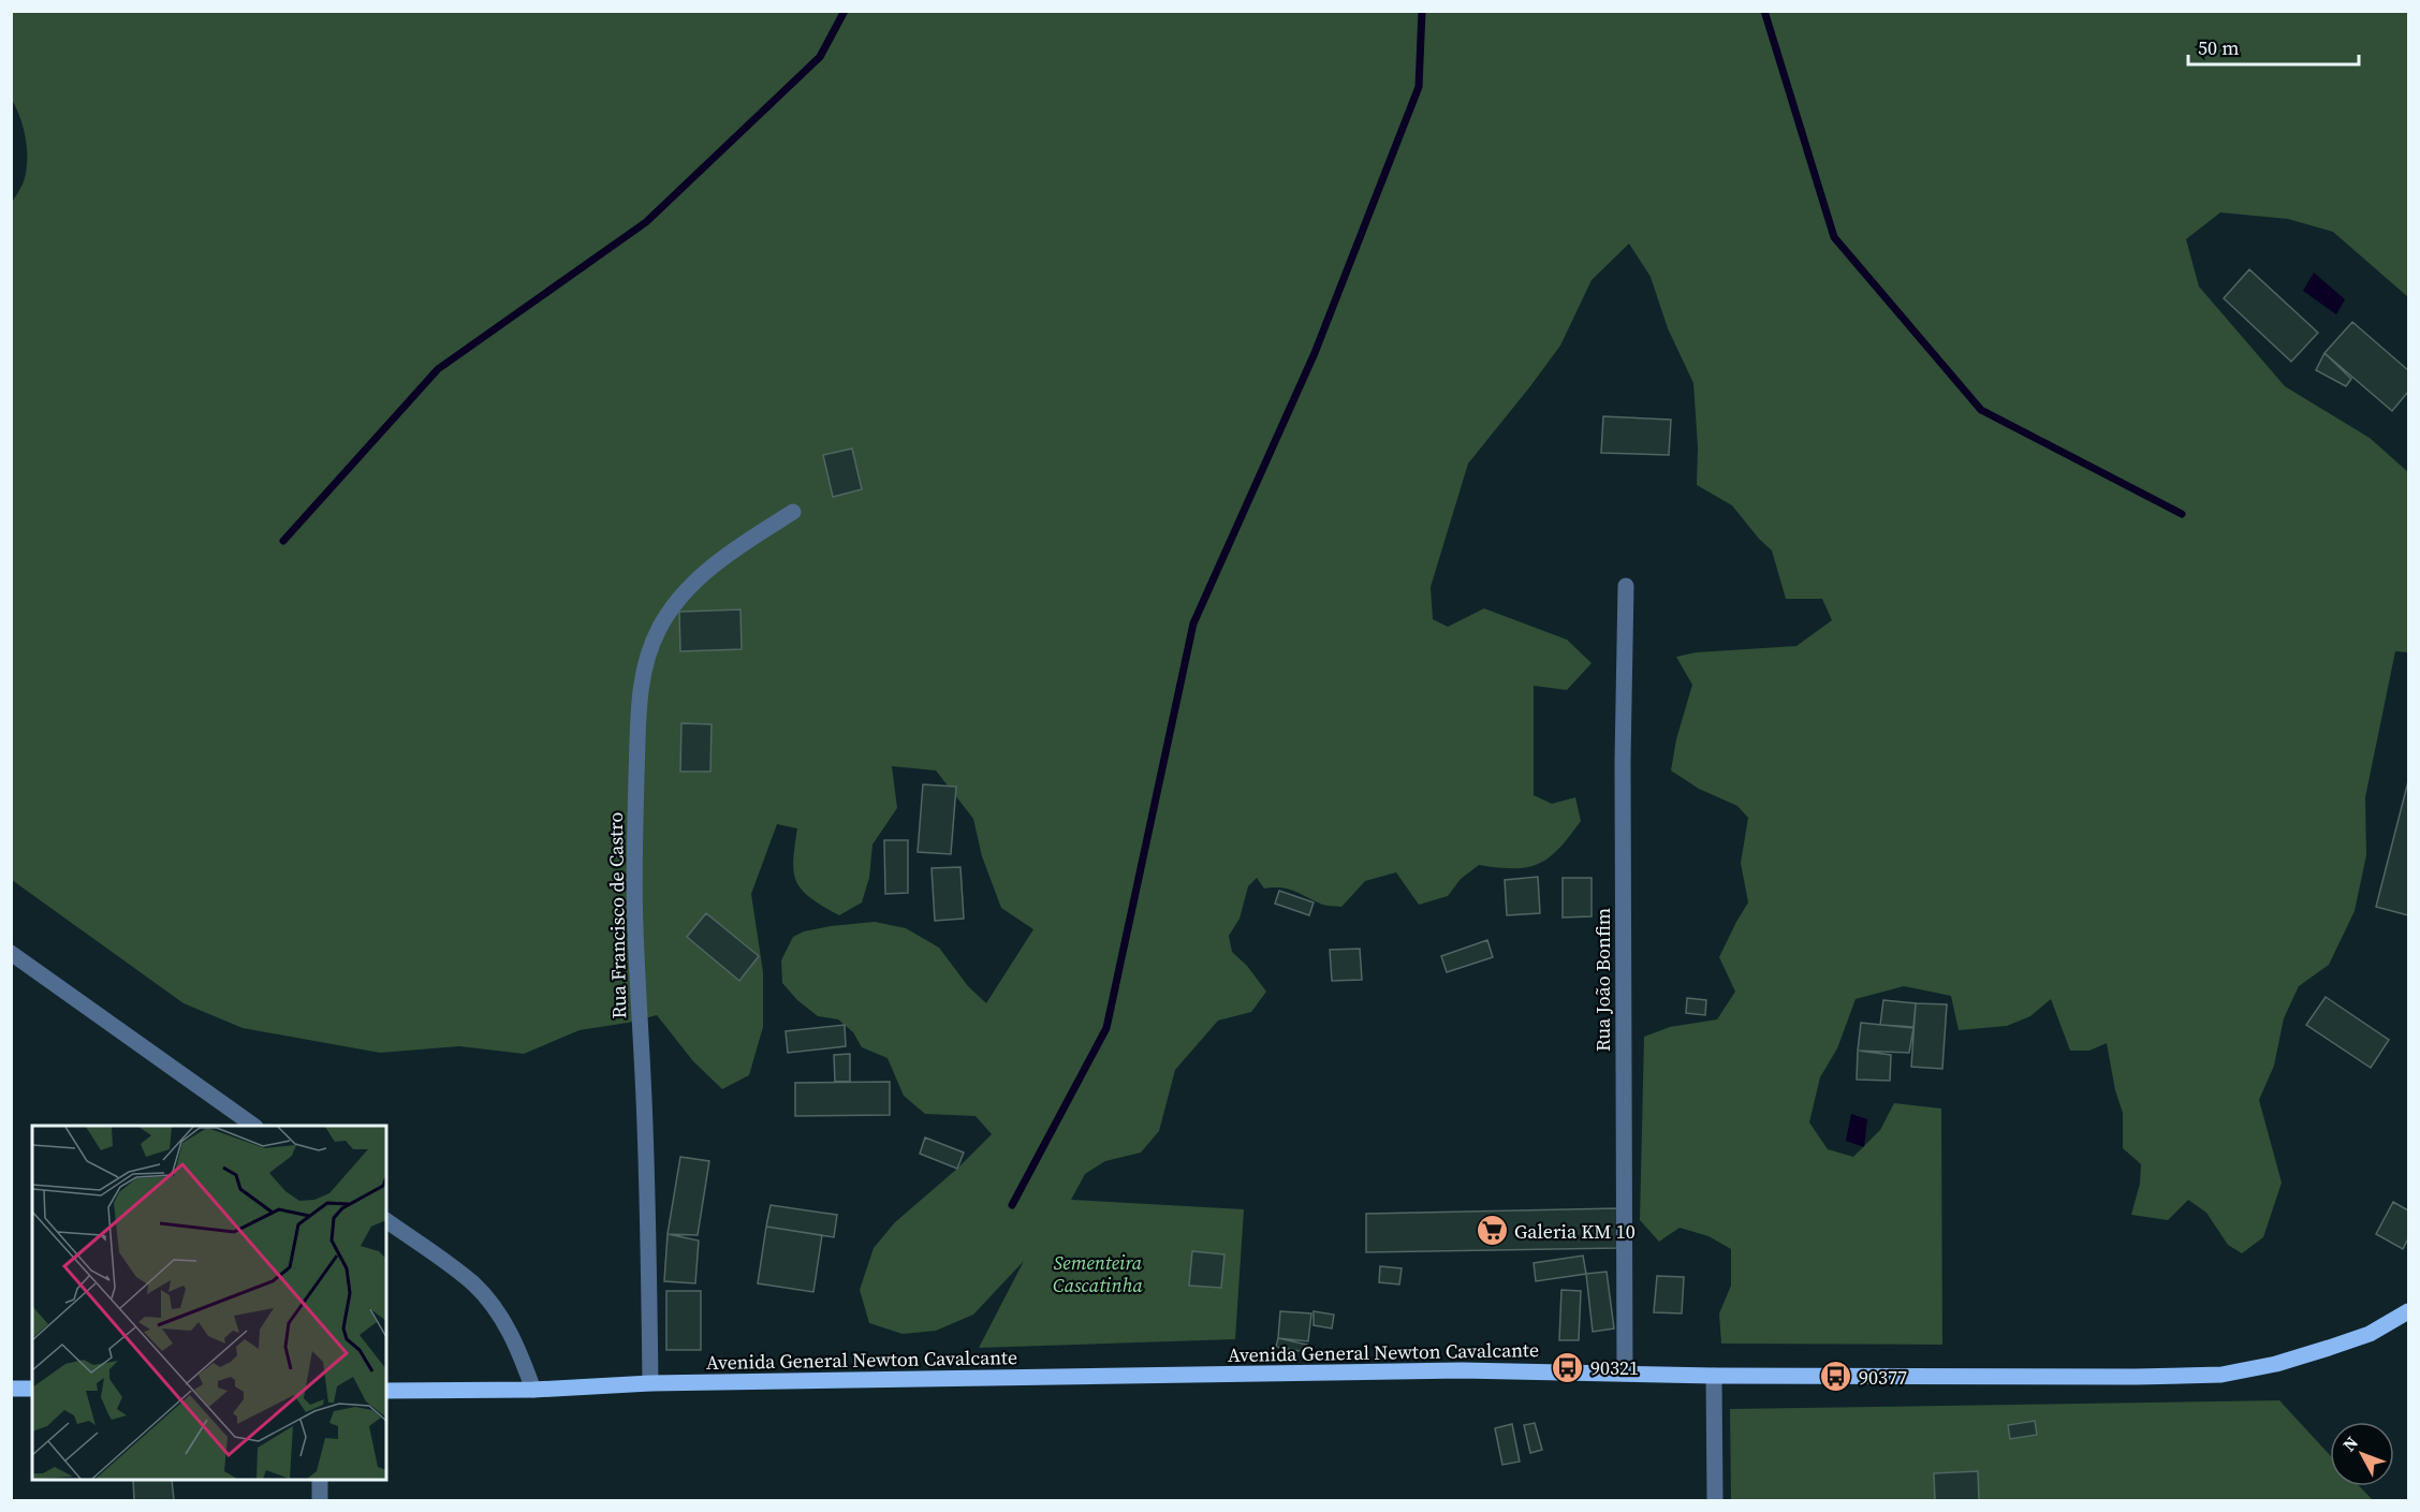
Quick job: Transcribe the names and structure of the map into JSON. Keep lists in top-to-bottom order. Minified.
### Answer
{"streets":{"main road":["Avenida General Newton Cavalcante"],"street":["Rua Francisco de Castro","Rua João Bonfim"]},"crossings":[["Rua Francisco de Castro","Avenida General Newton Cavalcante"],["Rua João Bonfim","Avenida General Newton Cavalcante"]],"parks":["Sementeira Cascatinha"],"places":{"supermarket":["Galeria KM 10"],"bus stop":["90321","90377"]},"scale_bar":"50 m","north":"top left"}
